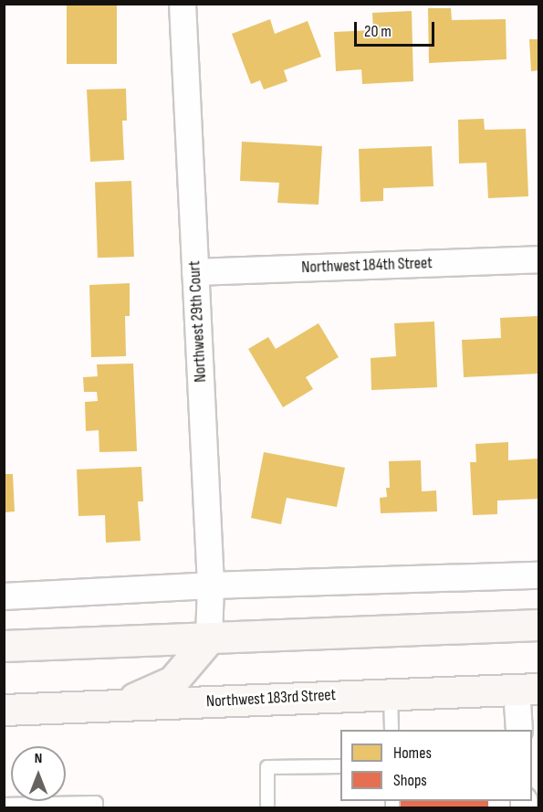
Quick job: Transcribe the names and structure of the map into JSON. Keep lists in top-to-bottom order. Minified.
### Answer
{"streets":{"main road":["Northwest 183rd Street"],"street":["Northwest 184th Street","Northwest 29th Court"]},"crossings":[["Northwest 184th Street","Northwest 29th Court"]],"legend":["Homes","Shops"],"scale_bar":"20 m","north":"top"}
